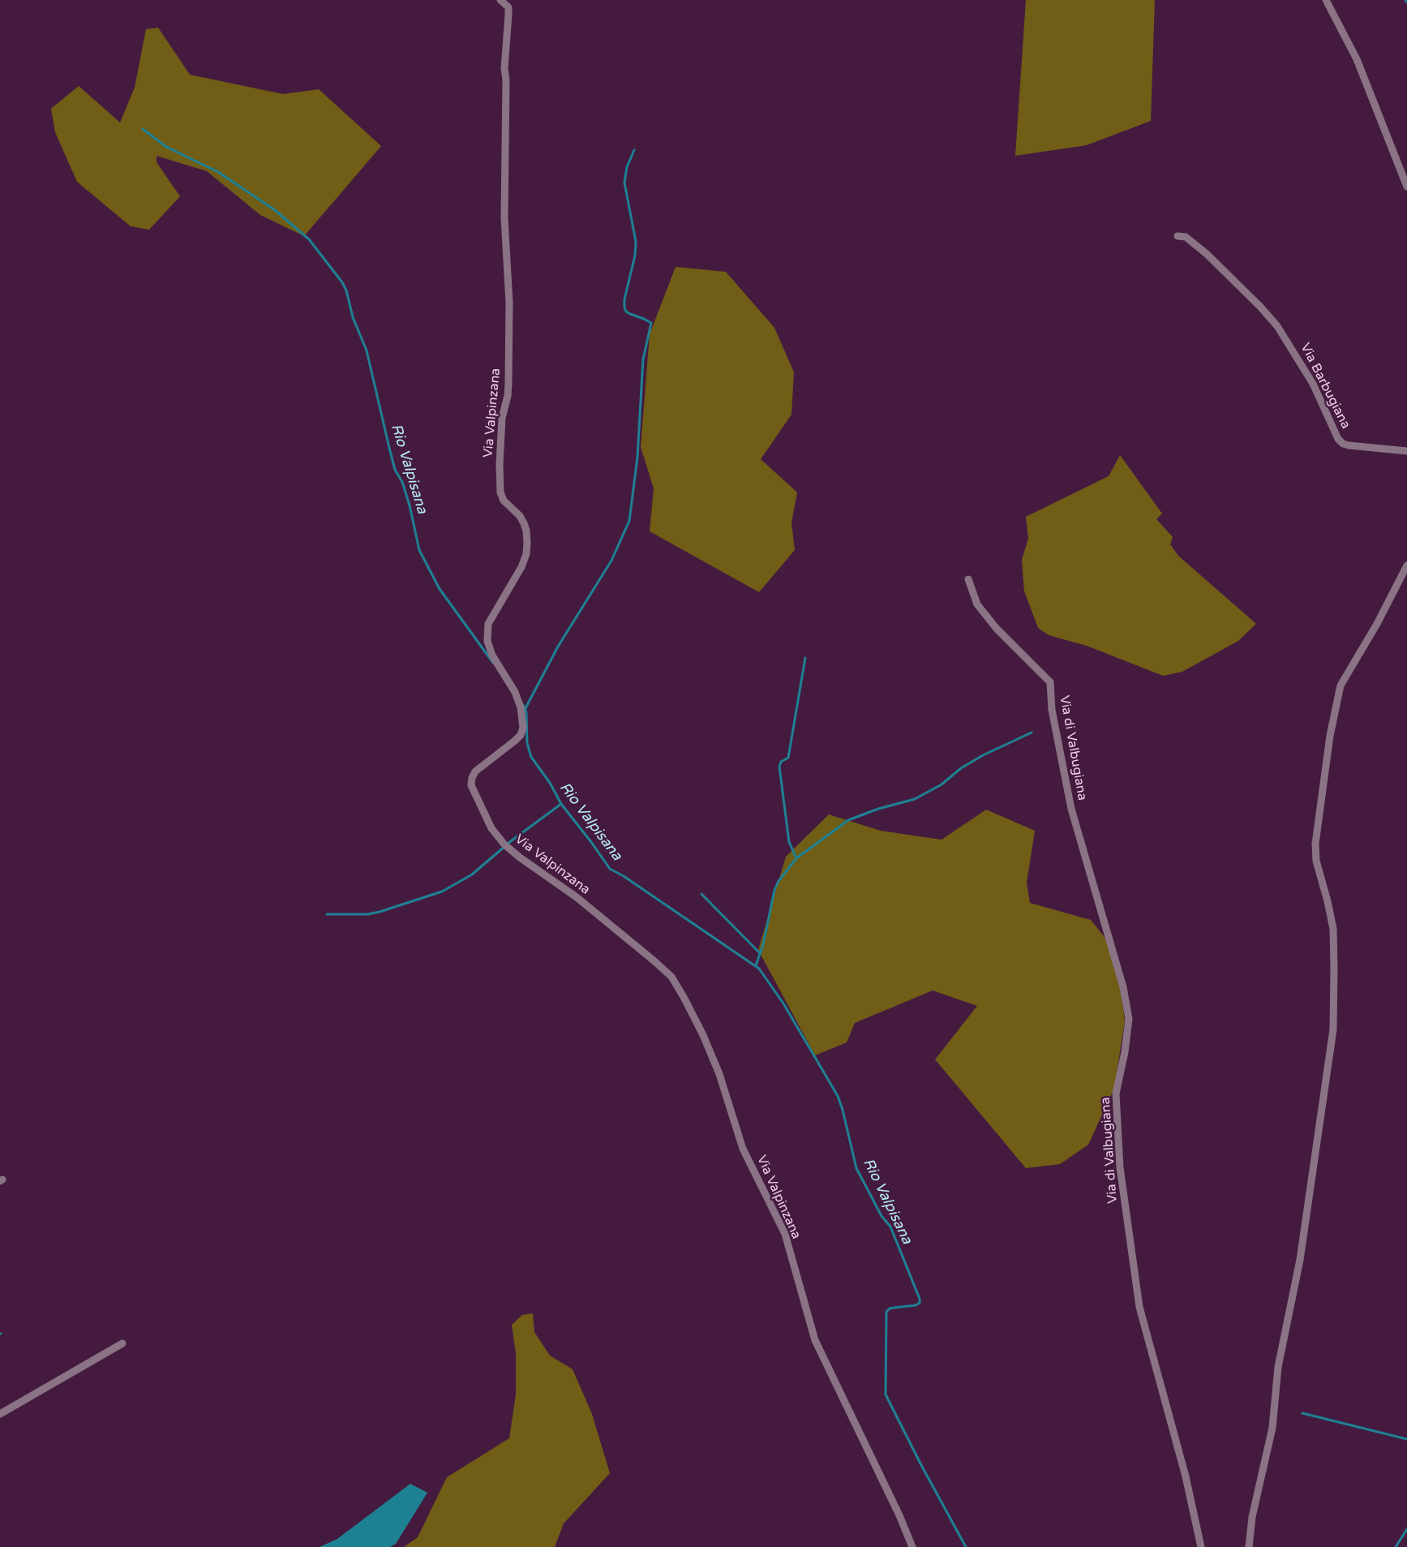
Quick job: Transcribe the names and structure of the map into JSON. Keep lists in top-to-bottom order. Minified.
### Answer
{"streets":{"street":["Via Barbugiana","Via Valpinzana","Via di Valbugiana"]},"water":["Rio Valpisana"]}
